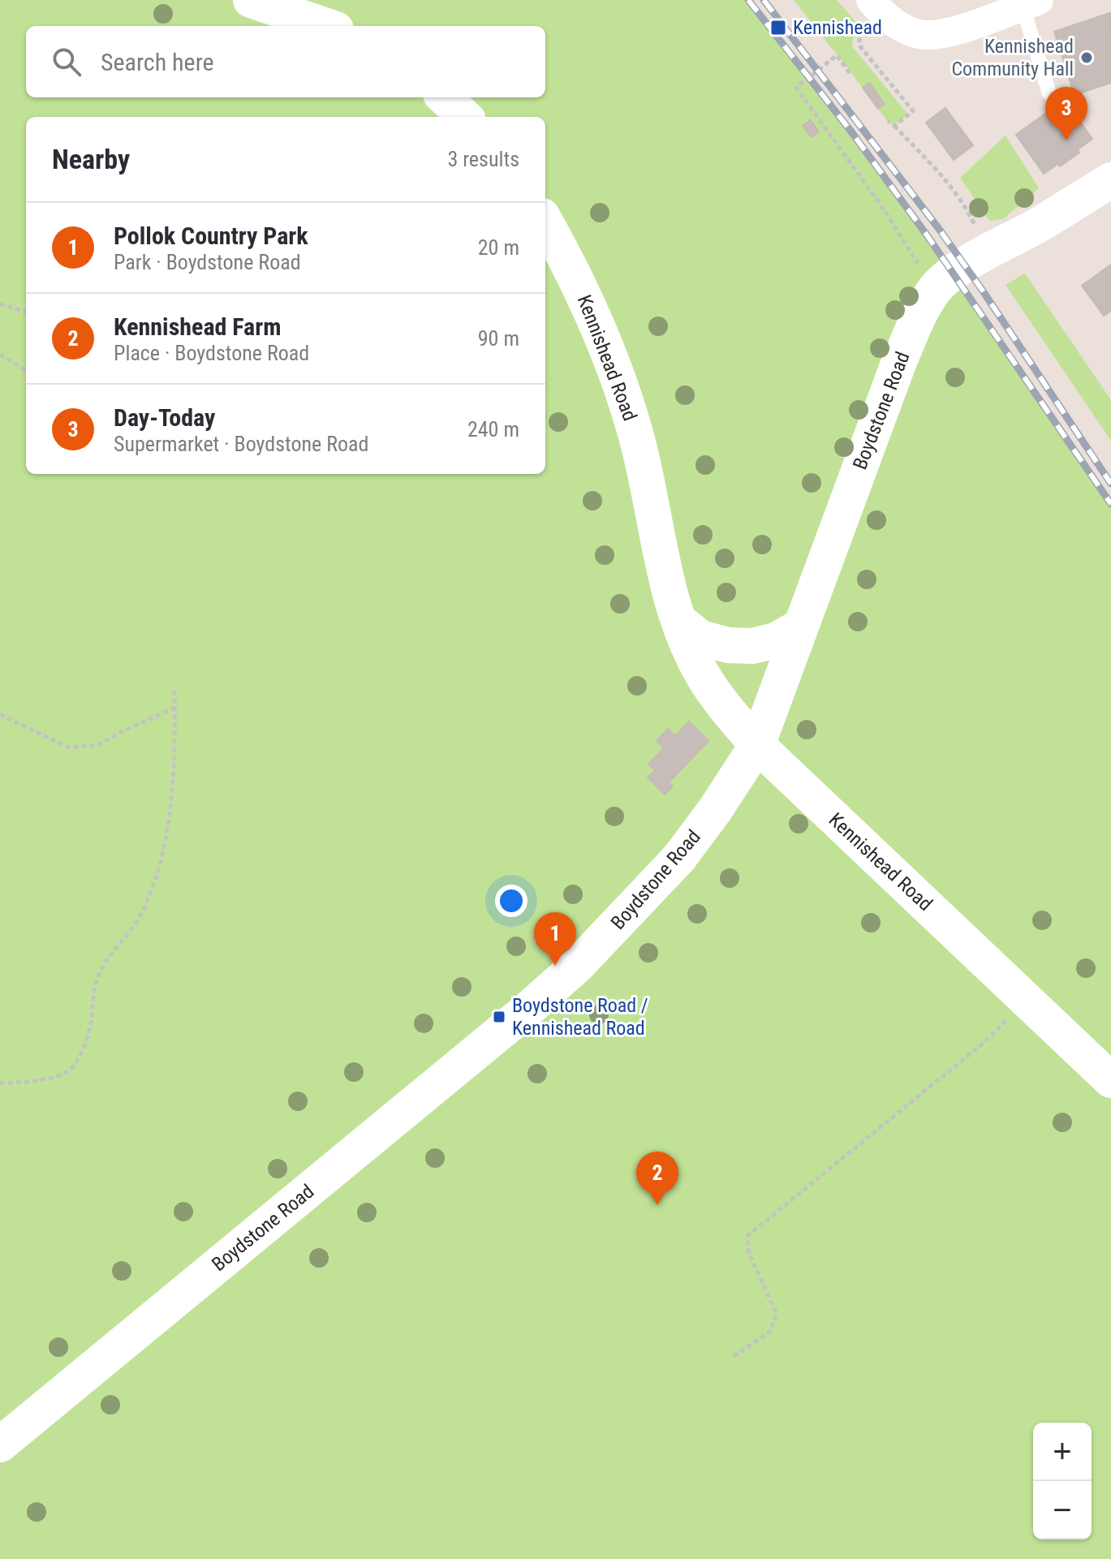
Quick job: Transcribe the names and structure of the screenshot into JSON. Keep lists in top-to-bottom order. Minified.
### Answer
{"streets":{"street":["Kennishead Road","Boydstone Road"]},"crossings":[["Kennishead Road","Boydstone Road"]],"places":{"transit":["Kennishead","Boydstone Road / Kennishead Road"],"other":["Kennishead Community Hall"]},"page":{"search":"Search here","pins":["3","1","2"],"heading":["Nearby","3 results"],"list":[{"mark":"1","name":"Pollok Country Park","note":"Park · Boydstone Road","value":"20 m"},{"mark":"2","name":"Kennishead Farm","note":"Place · Boydstone Road","value":"90 m"},{"mark":"3","name":"Day-Today","note":"Supermarket · Boydstone Road","value":"240 m"}],"map_buttons":["+","−"]}}
